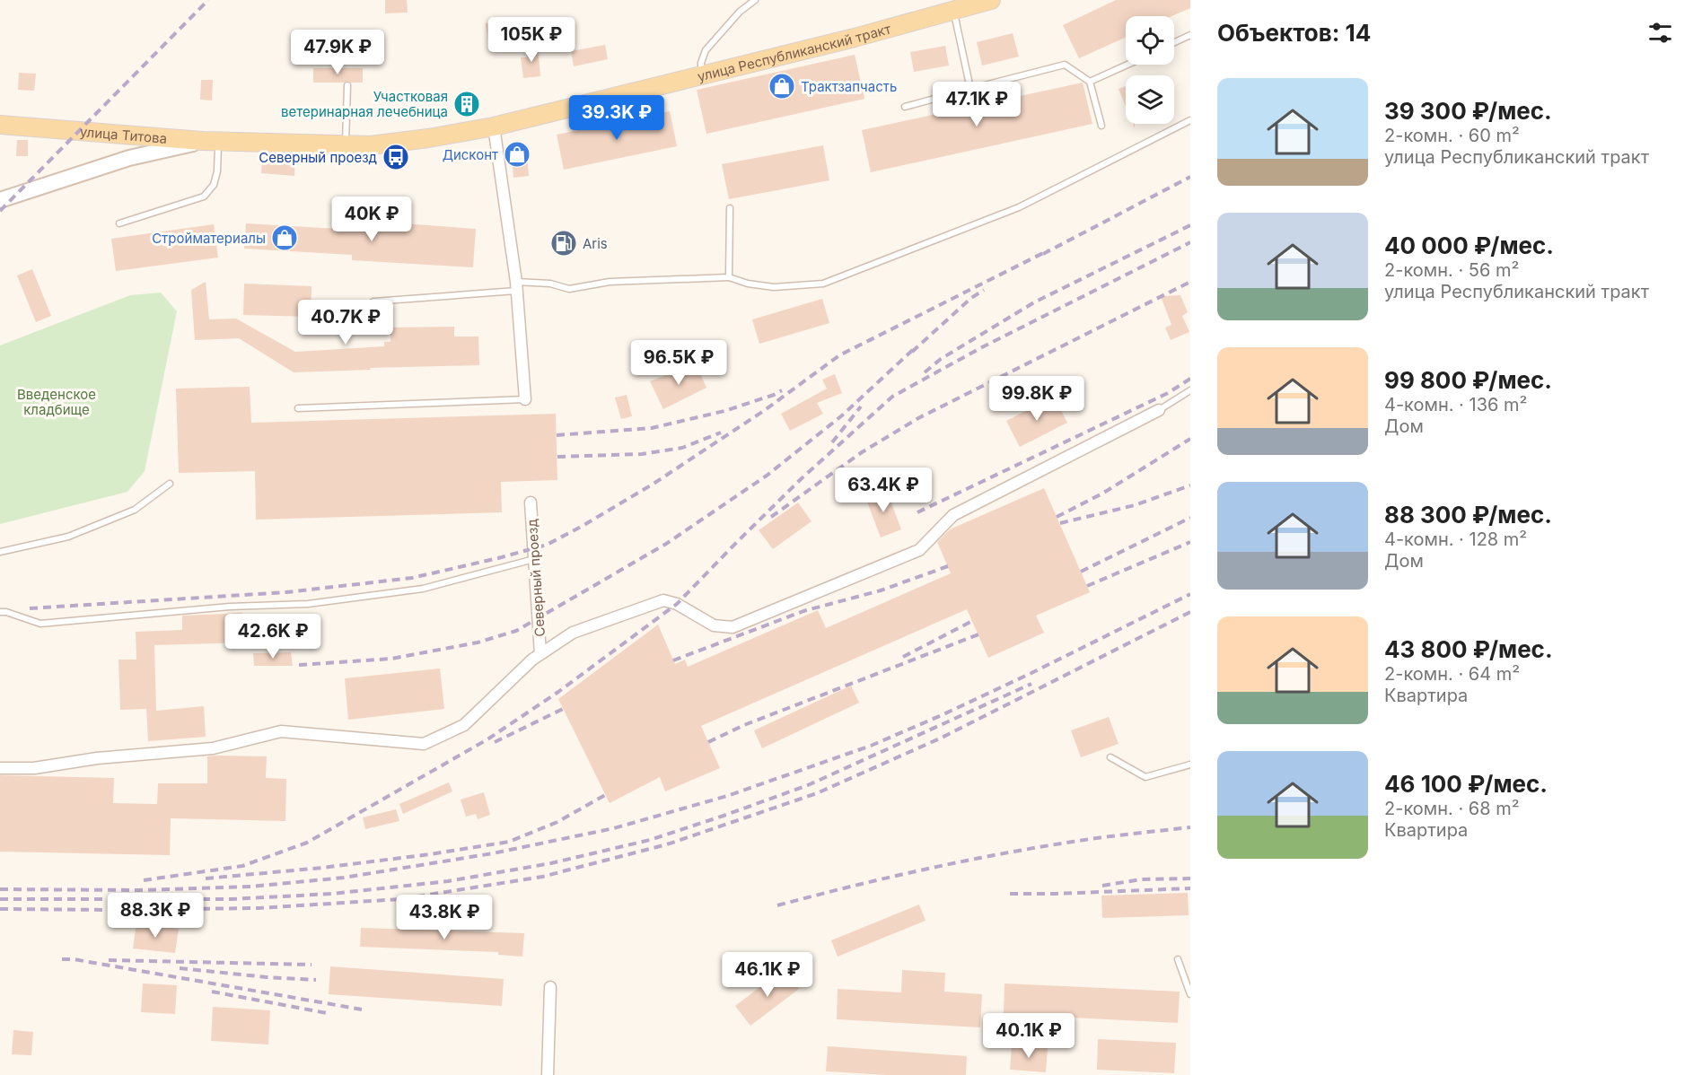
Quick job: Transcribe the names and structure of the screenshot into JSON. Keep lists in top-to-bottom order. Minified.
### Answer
{"streets":{"main road":["улица Республиканский тракт","улица Титова"],"street":["Северный проезд"]},"crossings":[["улица Республиканский тракт","улица Титова"]],"parks":["Введенское кладбище"],"places":{"shop":["Трактзапчасть","Дисконт","Стройматериалы"],"building":["Участковая ветеринарная лечебница"],"bus stop":["Северный проезд"],"fuel station":["Aris"]},"page":{"heading":"Объектов: 14","price":["105K ₽","47.9K ₽","47.1K ₽","39.3K ₽","40K ₽","40.7K ₽","96.5K ₽","99.8K ₽","63.4K ₽","42.6K ₽","88.3K ₽","43.8K ₽","46.1K ₽","40.1K ₽"],"list":[{"name":"39 300 ₽/мес.","note":"2-комн. · 60 m² · улица Республиканский тракт"},{"name":"40 000 ₽/мес.","note":"2-комн. · 56 m² · улица Республиканский тракт"},{"name":"99 800 ₽/мес.","note":"4-комн. · 136 m² · Дом"},{"name":"88 300 ₽/мес.","note":"4-комн. · 128 m² · Дом"},{"name":"43 800 ₽/мес.","note":"2-комн. · 64 m² · Квартира"},{"name":"46 100 ₽/мес.","note":"2-комн. · 68 m² · Квартира"}]}}
